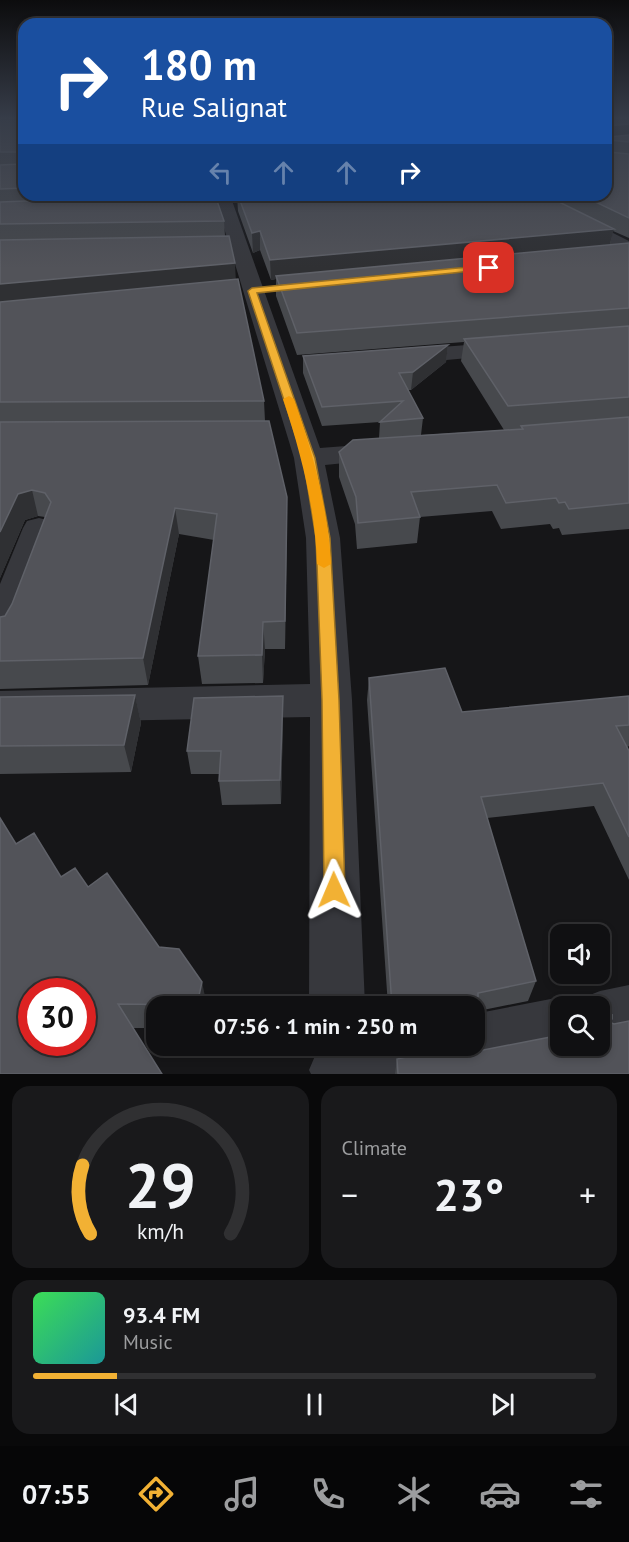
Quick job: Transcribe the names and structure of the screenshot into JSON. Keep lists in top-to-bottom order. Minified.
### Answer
{"page":{"turn":["180 m","Rue Salignat"],"limit":"30","trip":"07:56 · 1 min · 250 m","tile":"Climate","heat":["−","23°","+"],"song":["93.4 FM","Music"],"tabs":"07:55","gauge":["29","km/h"]}}
